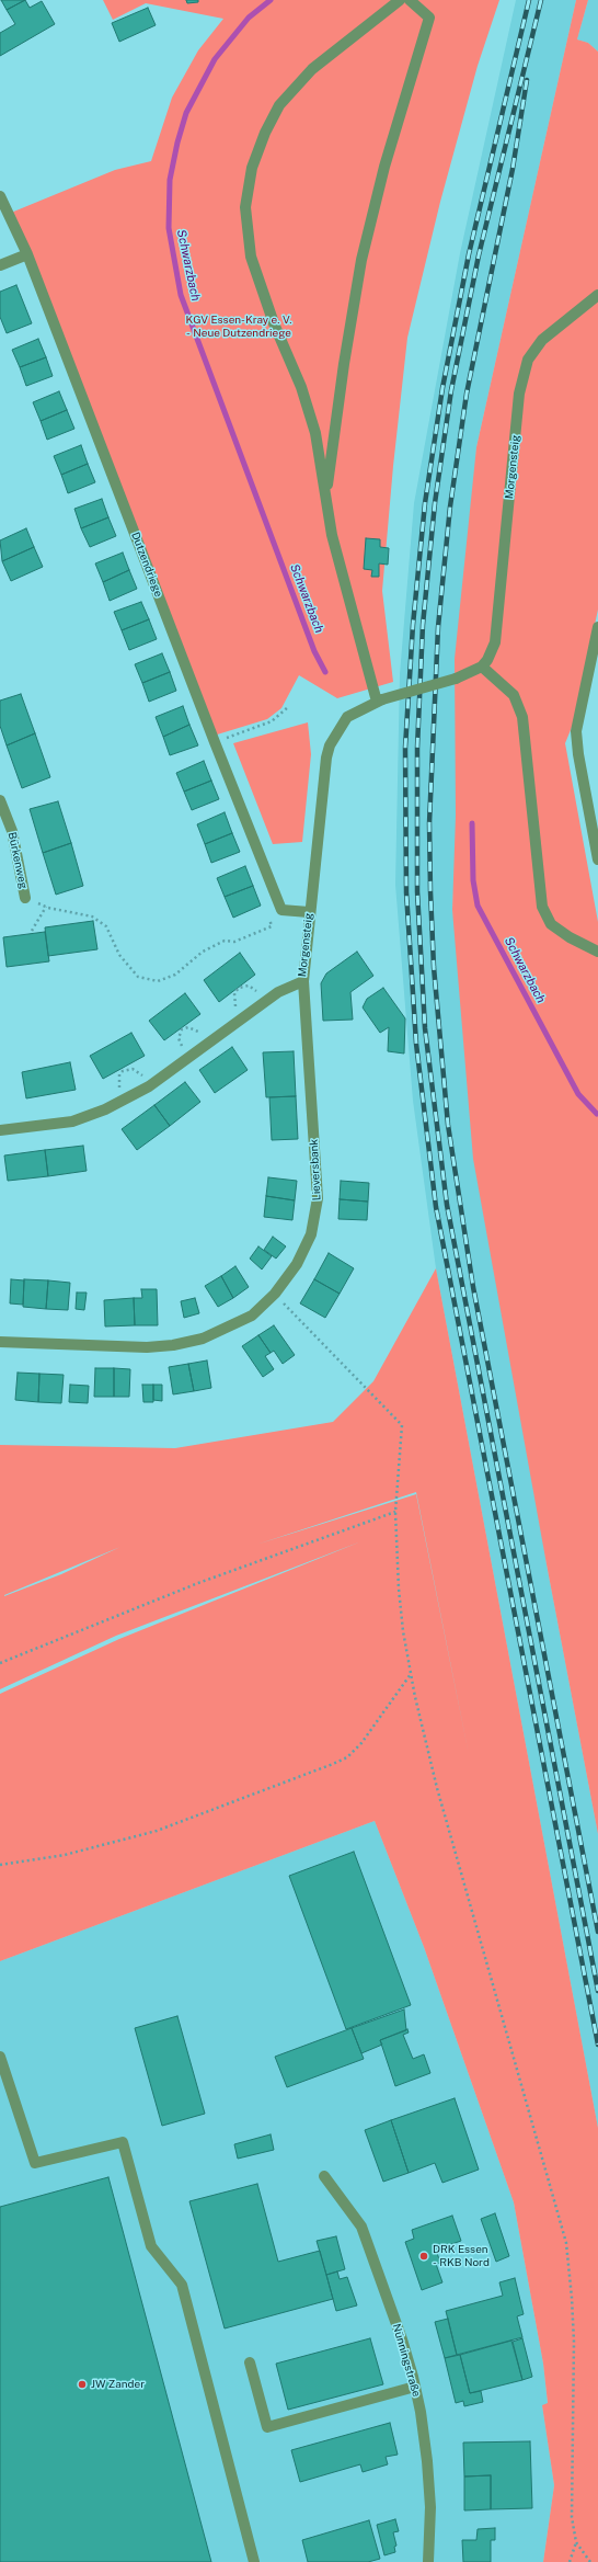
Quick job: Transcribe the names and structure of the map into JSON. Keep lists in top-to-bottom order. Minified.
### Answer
{"streets":{"street":["Morgensteig","Dutzendriege","Bürkenweg","Lieversbank","Nünningstraße"]},"crossings":[["Morgensteig","Lieversbank"]],"water":["Schwarzbach"],"parks":["KGV Essen-Kray e. V. - Neue Dutzendriege"],"places":["DRK Essen - RKB Nord","JW Zander"]}
